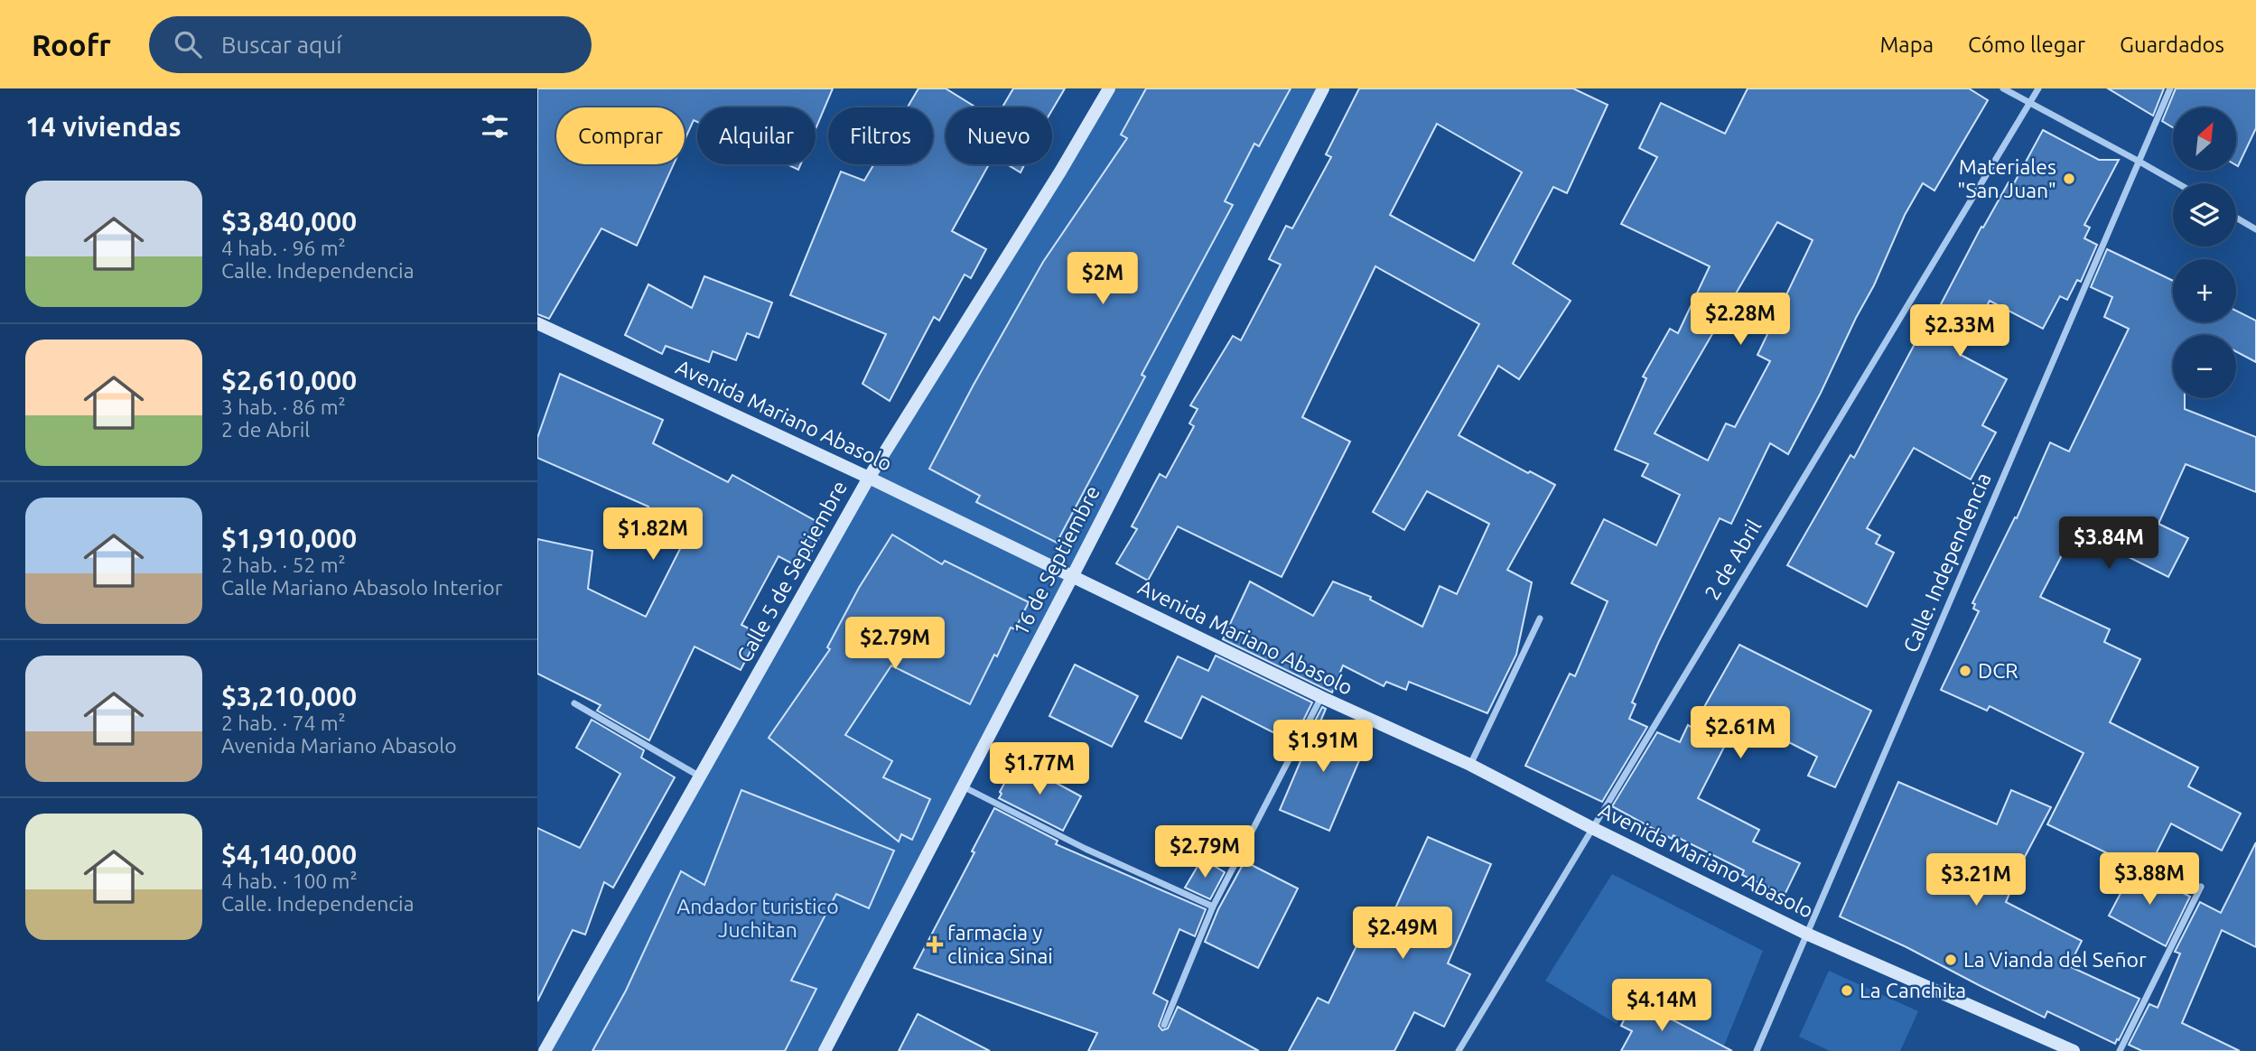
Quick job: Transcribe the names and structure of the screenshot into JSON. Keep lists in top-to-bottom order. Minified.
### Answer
{"streets":{"street":["Avenida Mariano Abasolo","2 de Abril","16 de Septiembre","Calle. Independencia","Calle 5 de Septiembre"]},"crossings":[["Avenida Mariano Abasolo","2 de Abril"],["Avenida Mariano Abasolo","16 de Septiembre"],["Avenida Mariano Abasolo","Calle. Independencia"],["Avenida Mariano Abasolo","Calle 5 de Septiembre"]],"parks":["Andador turistico Juchitan"],"places":{"other":["Materiales \"San Juan\"","DCR","La Vianda del Señor","La Canchita"],"health":["farmacia y clinica Sinai"]},"north":"top right","page":{"header":"Roofr","search":"Buscar aquí","nav":["Mapa","Cómo llegar","Guardados"],"heading":"14 viviendas","map_buttons":["+","−"],"chip":["Comprar","Alquilar","Filtros","Nuevo"],"list":[{"name":"$3,840,000","note":"4 hab. · 96 m² · Calle. Independencia"},{"name":"$2,610,000","note":"3 hab. · 86 m² · 2 de Abril"},{"name":"$1,910,000","note":"2 hab. · 52 m² · Calle Mariano Abasolo Interior"},{"name":"$3,210,000","note":"2 hab. · 74 m² · Avenida Mariano Abasolo"},{"name":"$4,140,000","note":"4 hab. · 100 m² · Calle. Independencia"}],"price":["$2M","$2.28M","$2.33M","$1.82M","$3.84M","$2.79M","$2.61M","$1.91M","$1.77M","$2.79M","$3.88M","$3.21M","$2.49M","$4.14M"]}}
